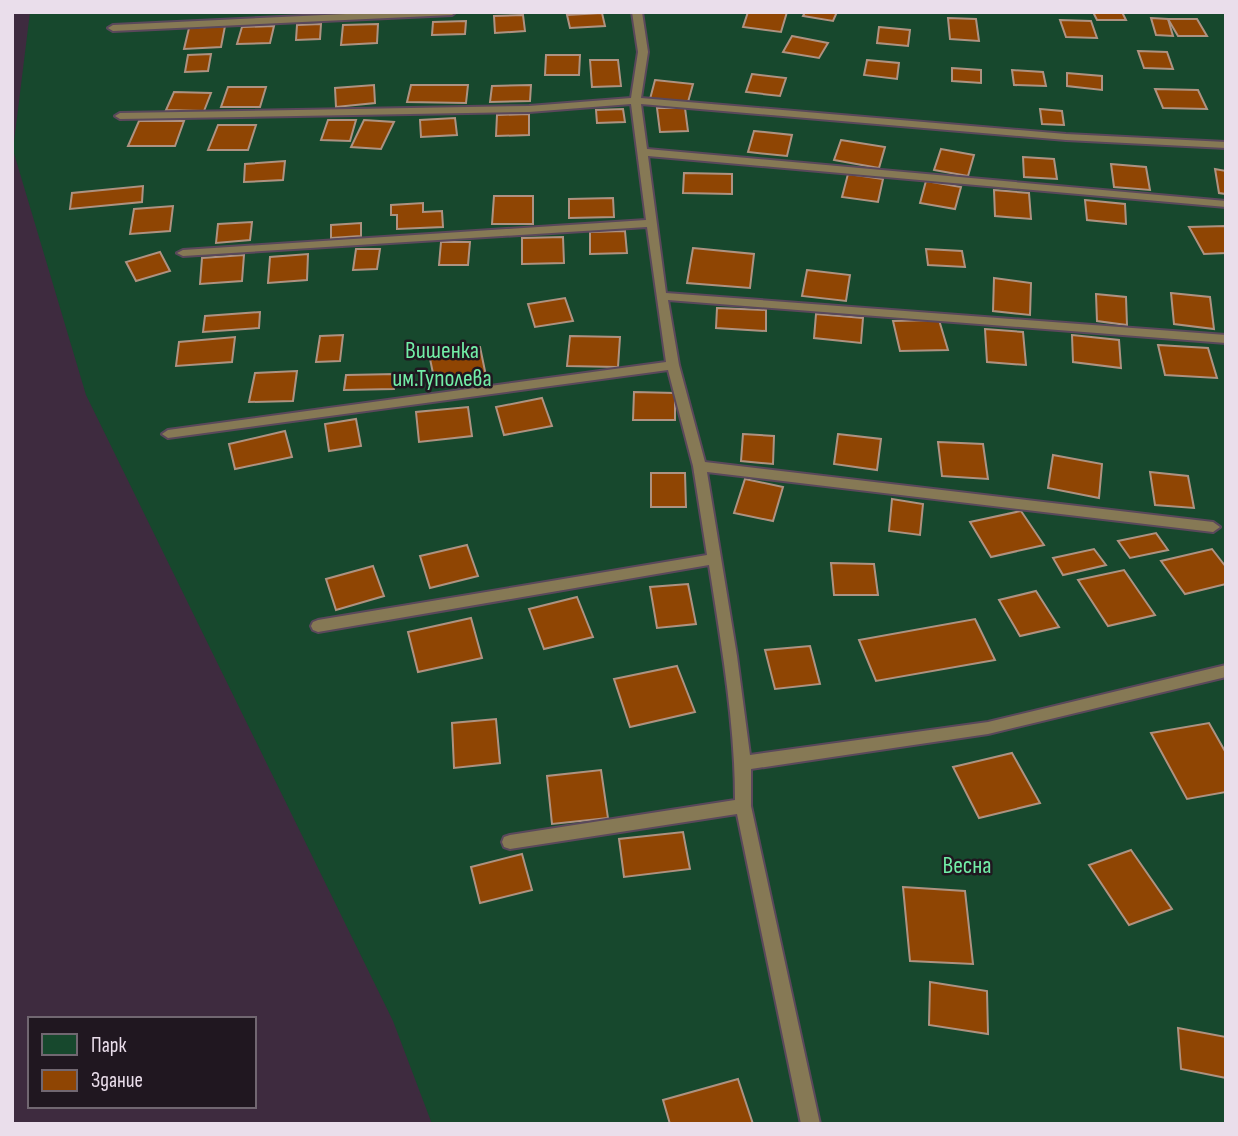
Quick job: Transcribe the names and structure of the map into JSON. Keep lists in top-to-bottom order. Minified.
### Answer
{"parks":["Вишенка им.Туполева","Весна"],"legend":["Парк","Здание"]}
